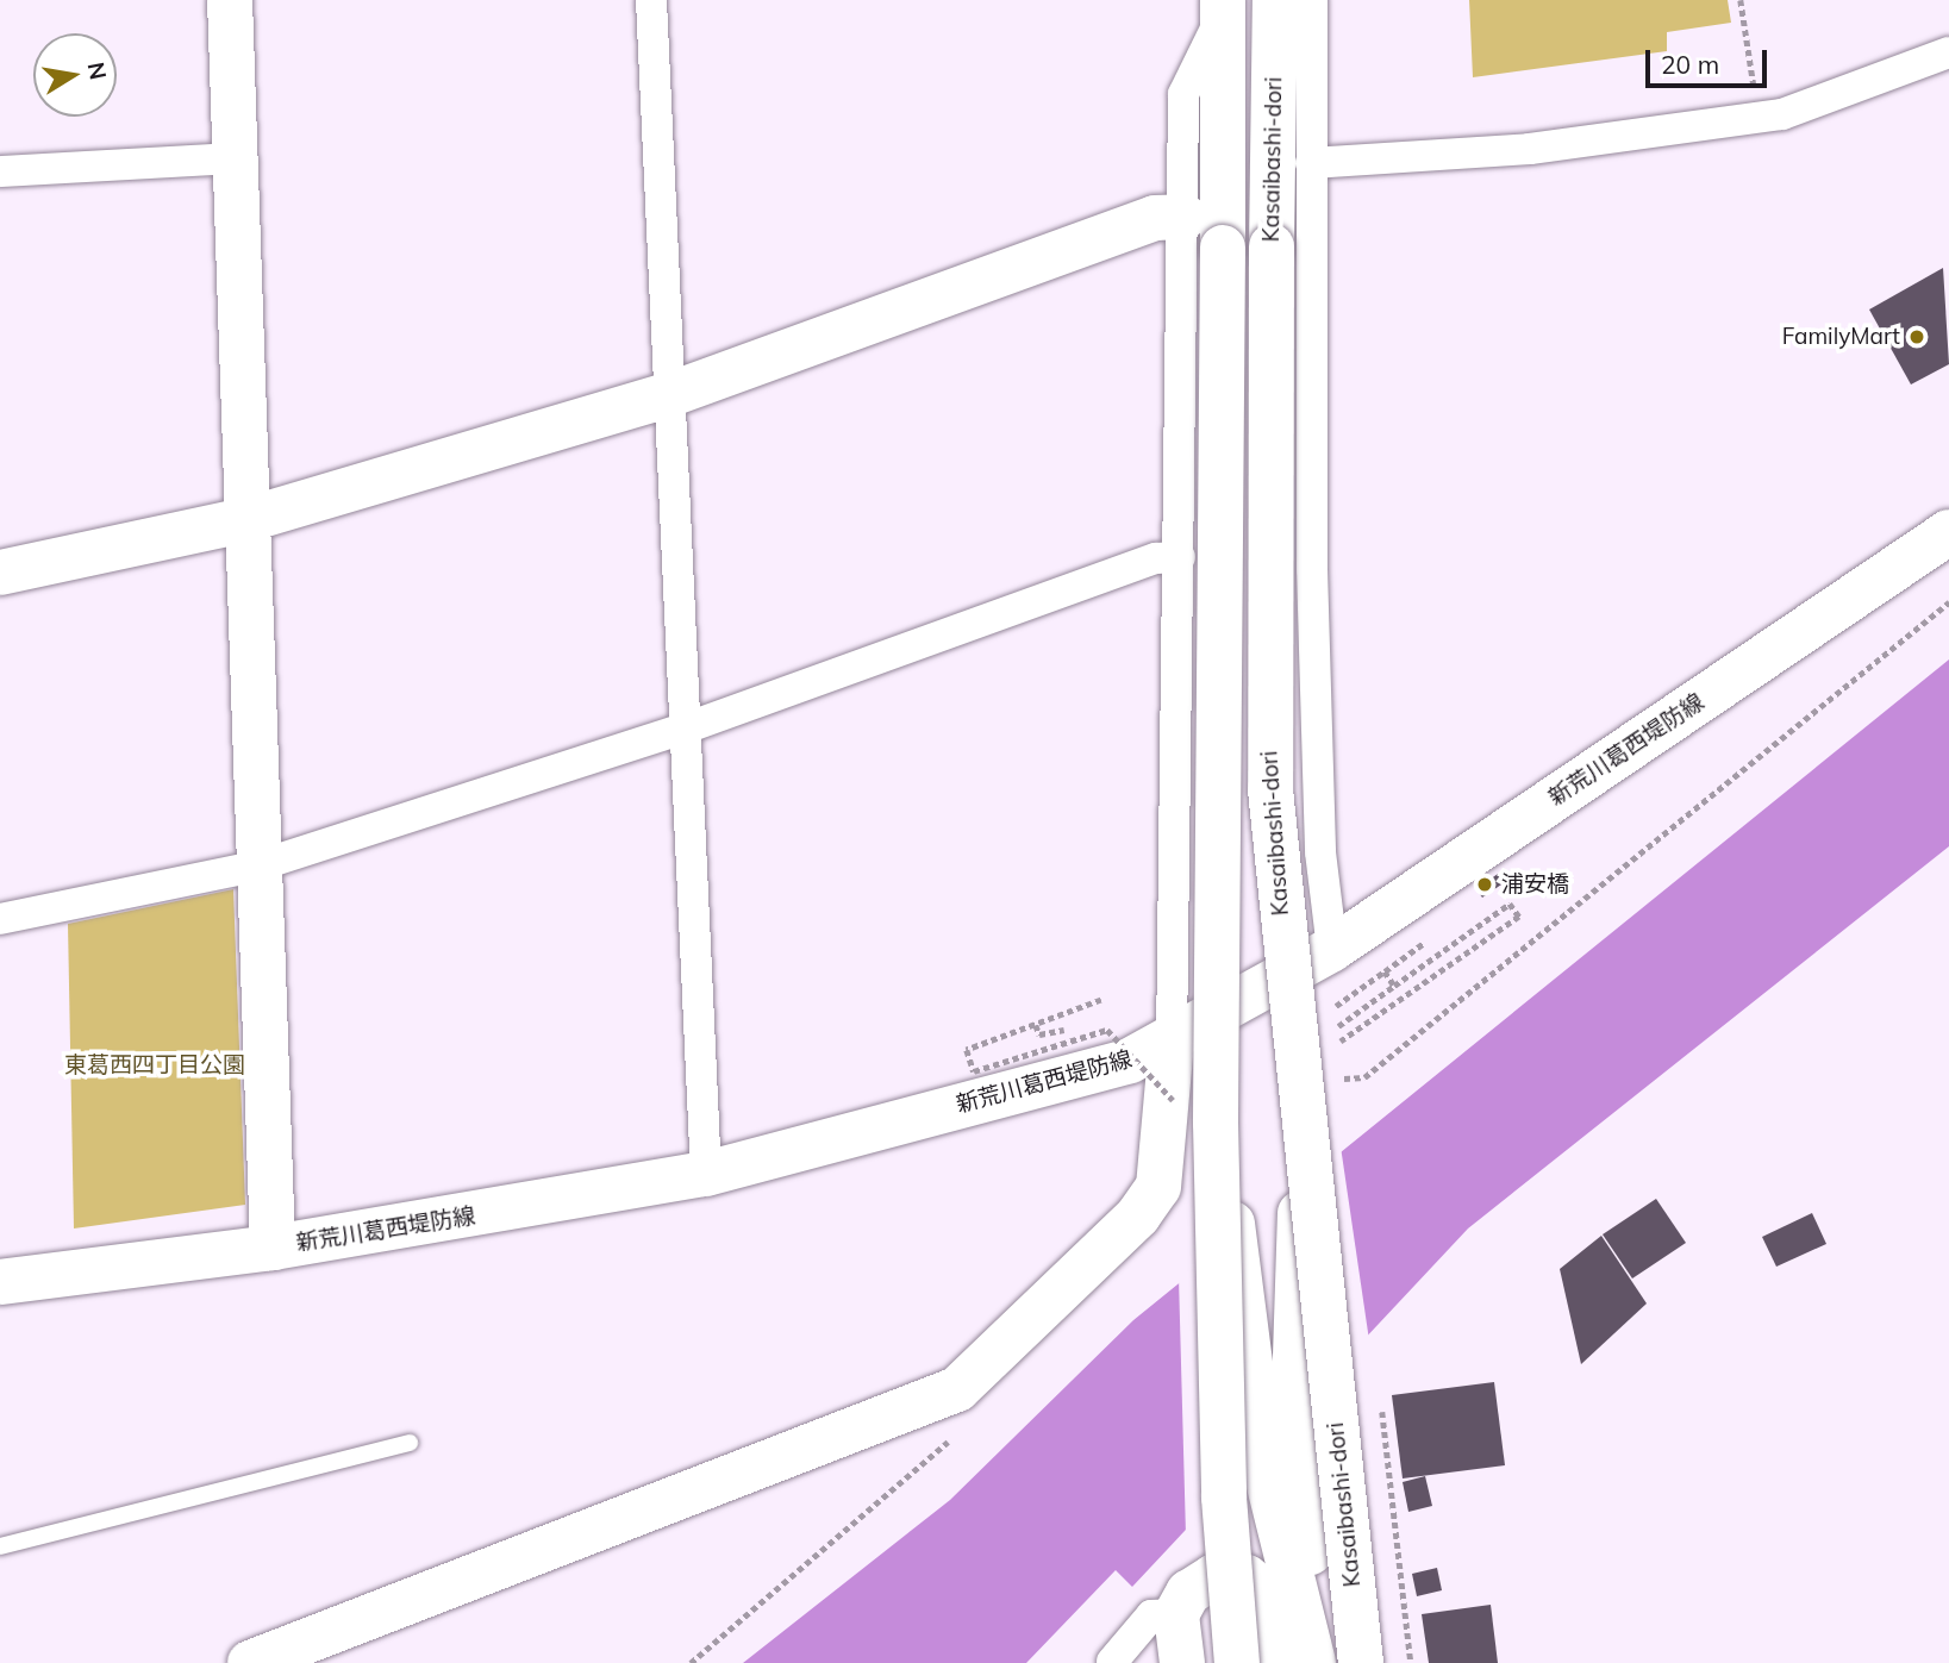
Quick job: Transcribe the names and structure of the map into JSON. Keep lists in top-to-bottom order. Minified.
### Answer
{"streets":{"main road":["Kasaibashi-dori","新荒川葛西堤防線"]},"parks":["東葛西四丁目公園"],"places":["FamilyMart","浦安橋"],"scale_bar":"20 m","north":"right"}
